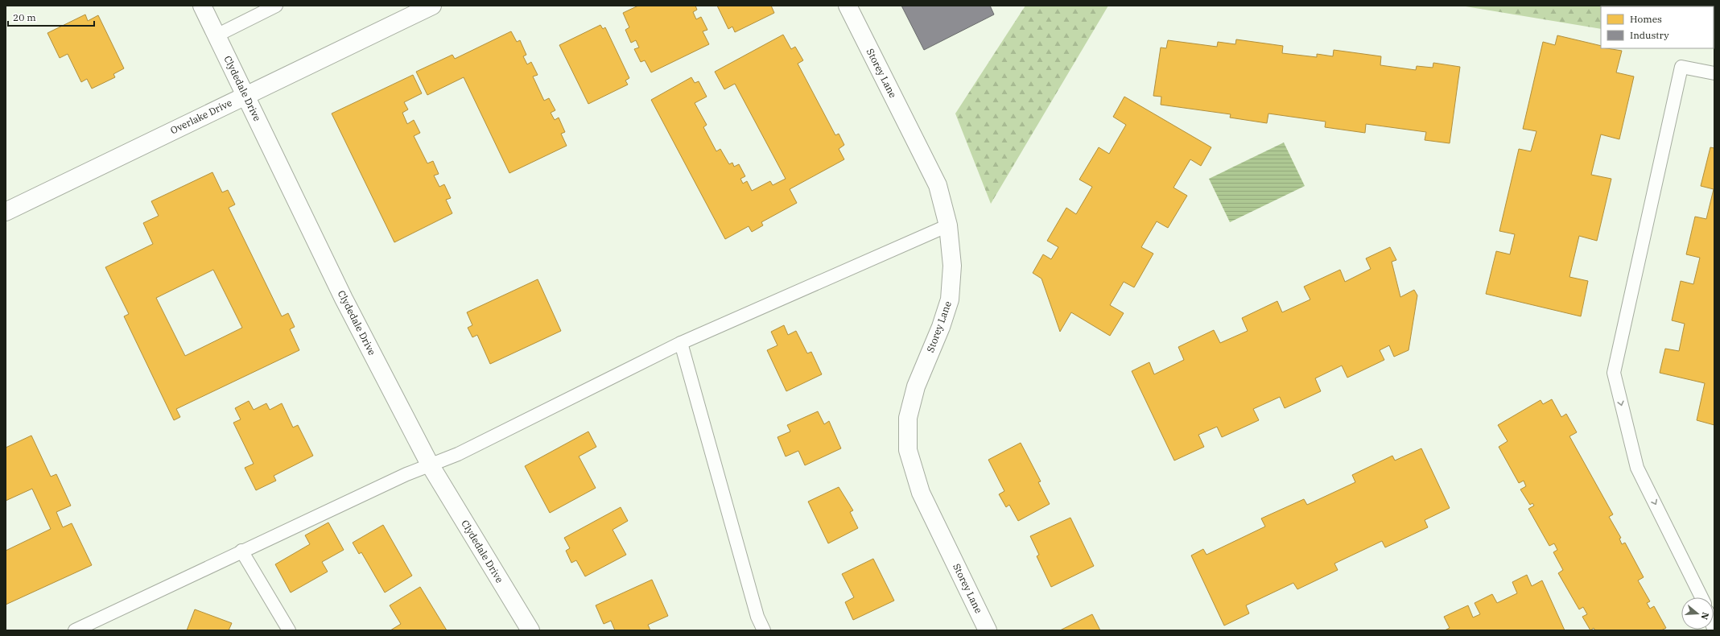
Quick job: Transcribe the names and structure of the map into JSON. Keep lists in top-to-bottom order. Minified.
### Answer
{"streets":{"street":["Storey Lane","Clydedale Drive","Overlake Drive"]},"crossings":[["Clydedale Drive","Overlake Drive"]],"legend":["Homes","Industry"],"scale_bar":"20 m","north":"right"}
